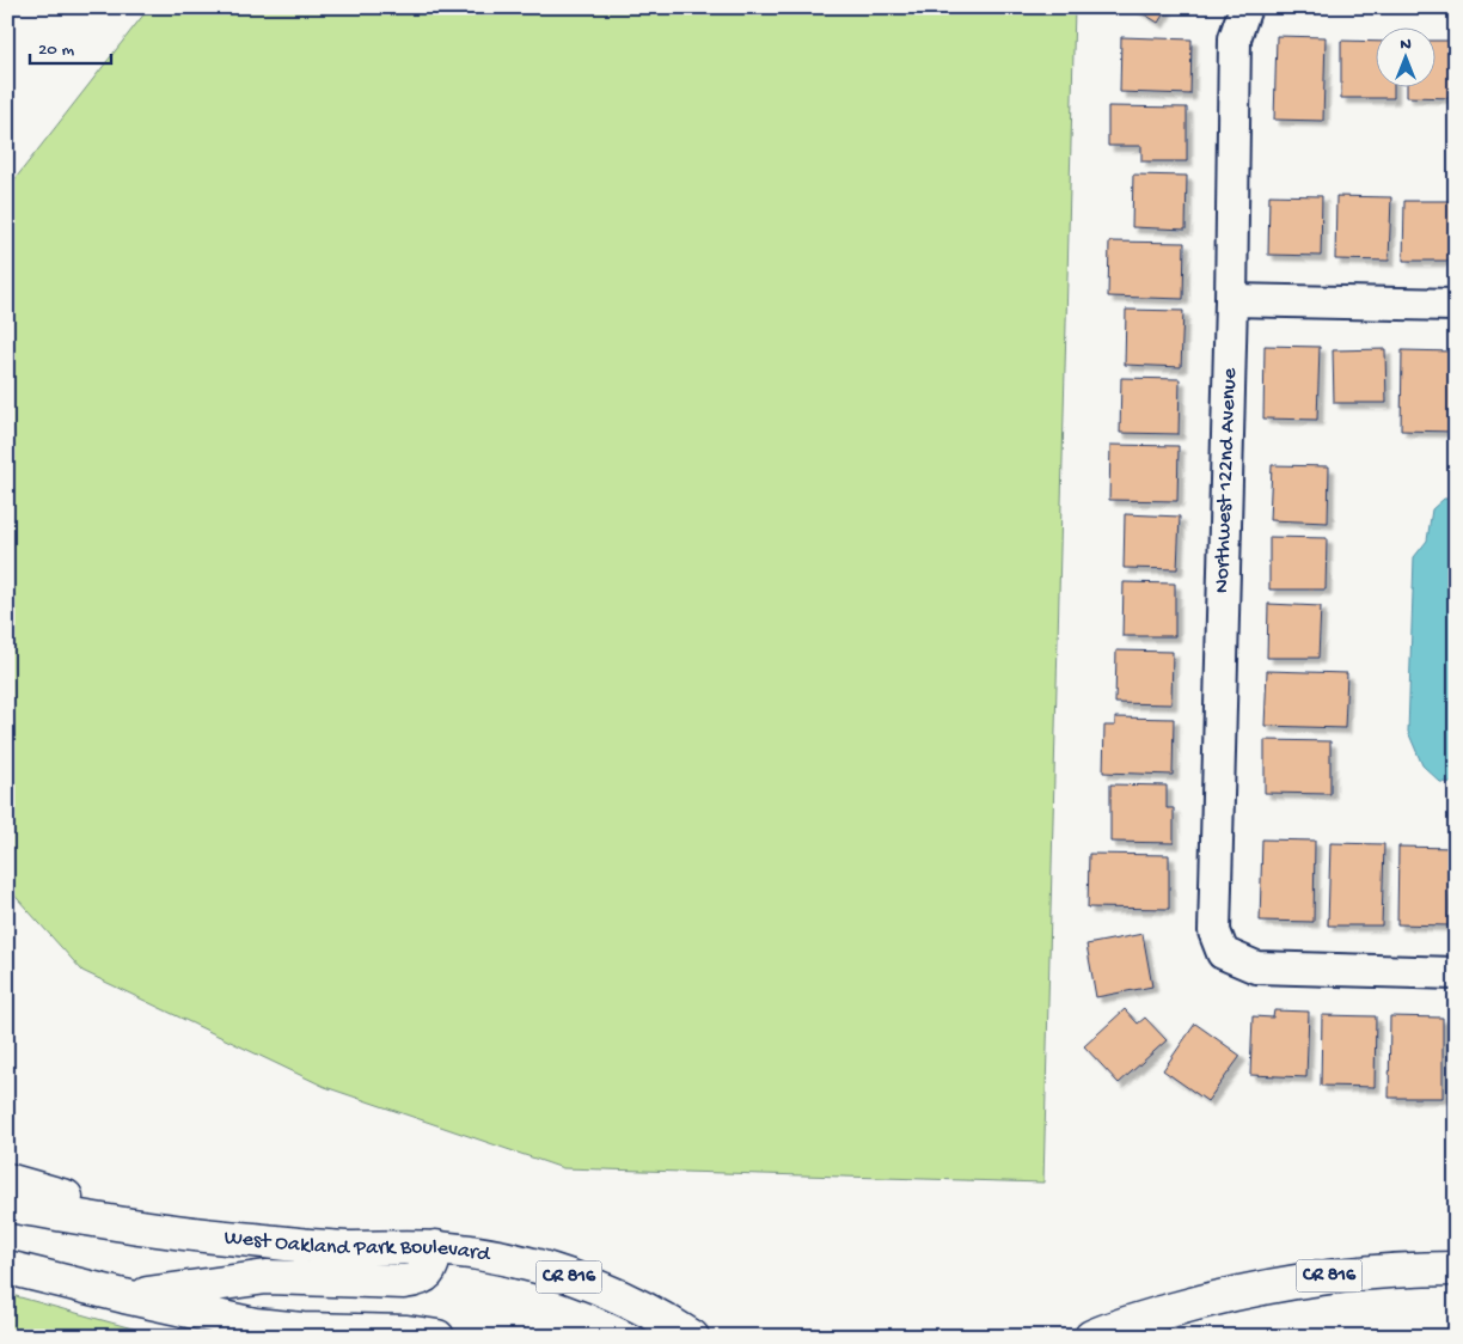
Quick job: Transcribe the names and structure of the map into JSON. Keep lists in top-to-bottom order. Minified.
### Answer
{"streets":{"main road":["West Oakland Park Boulevard","CR 816"],"street":["Northwest 122nd Avenue"]},"scale_bar":"20 m","north":"top"}
